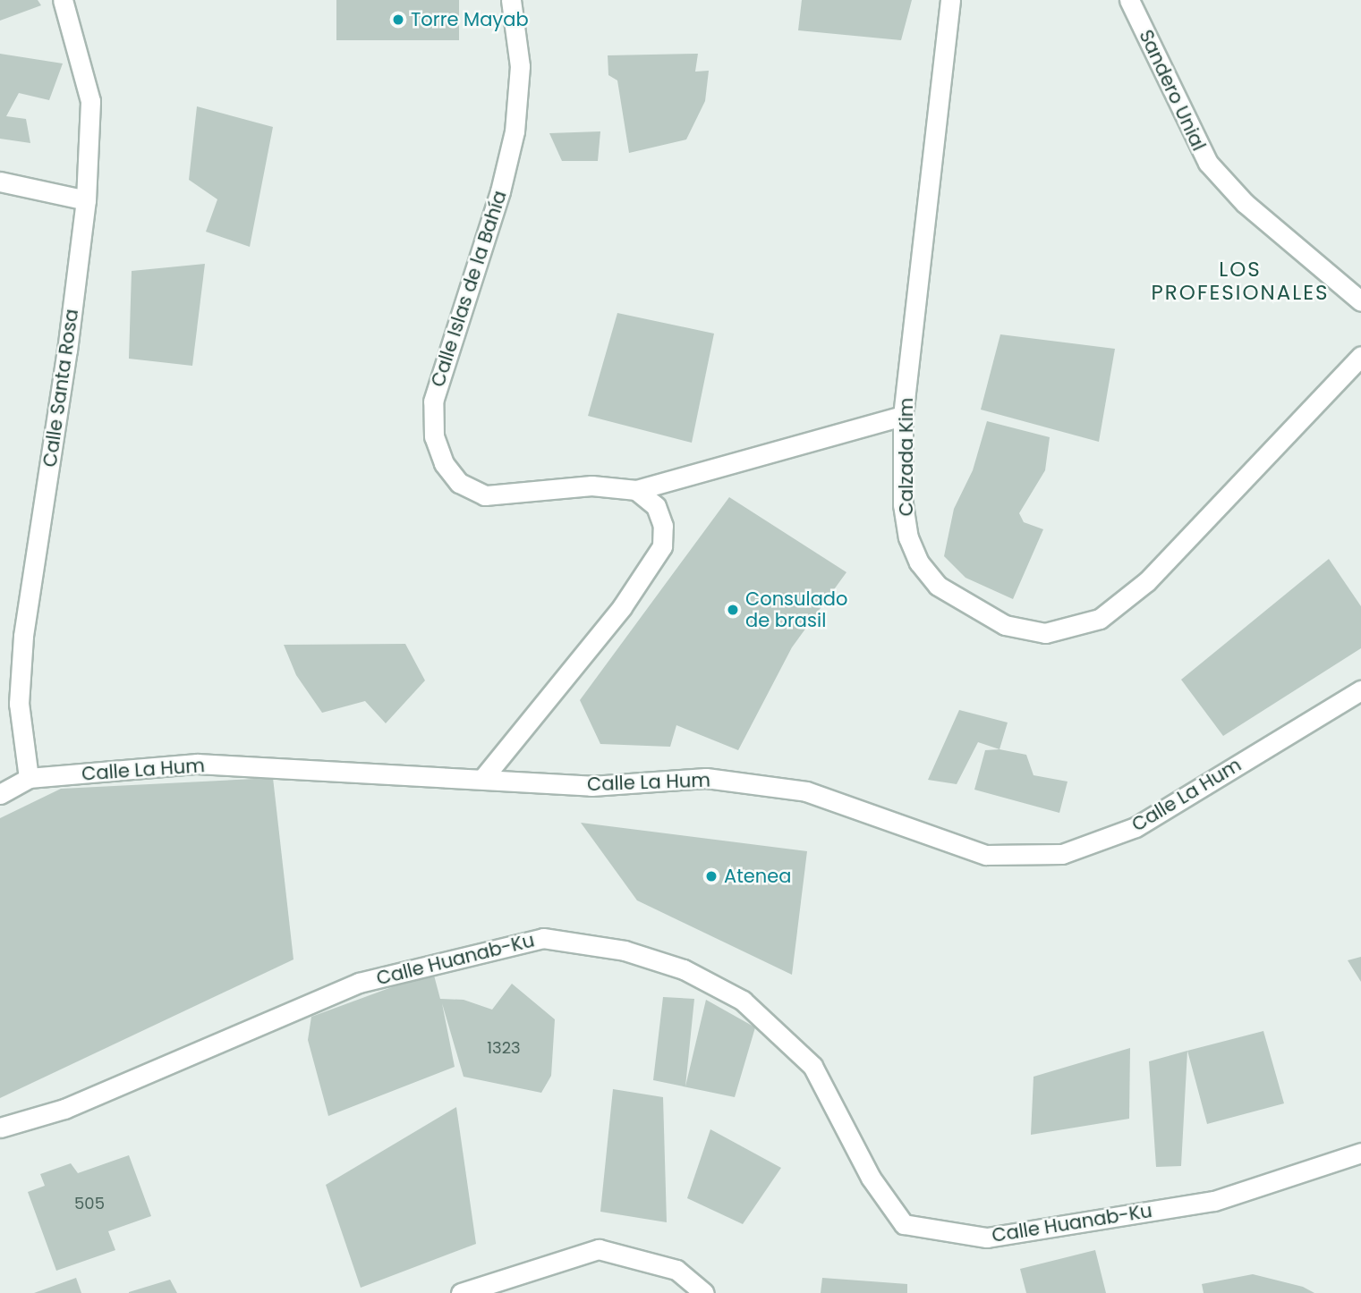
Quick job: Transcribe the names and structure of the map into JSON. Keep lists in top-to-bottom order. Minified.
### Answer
{"streets":{"street":["Sandero Unial","Calle Islas de la Bahía","Calle Santa Rosa","Calzada Kim","Calle La Hum","Calle Huanab-Ku"]},"crossings":[["Calle Santa Rosa","Calle La Hum"]],"districts":["LOS PROFESIONALES"],"places":["Torre Mayab","Consulado de brasil","Atenea"],"house_numbers":["1323","505"]}
